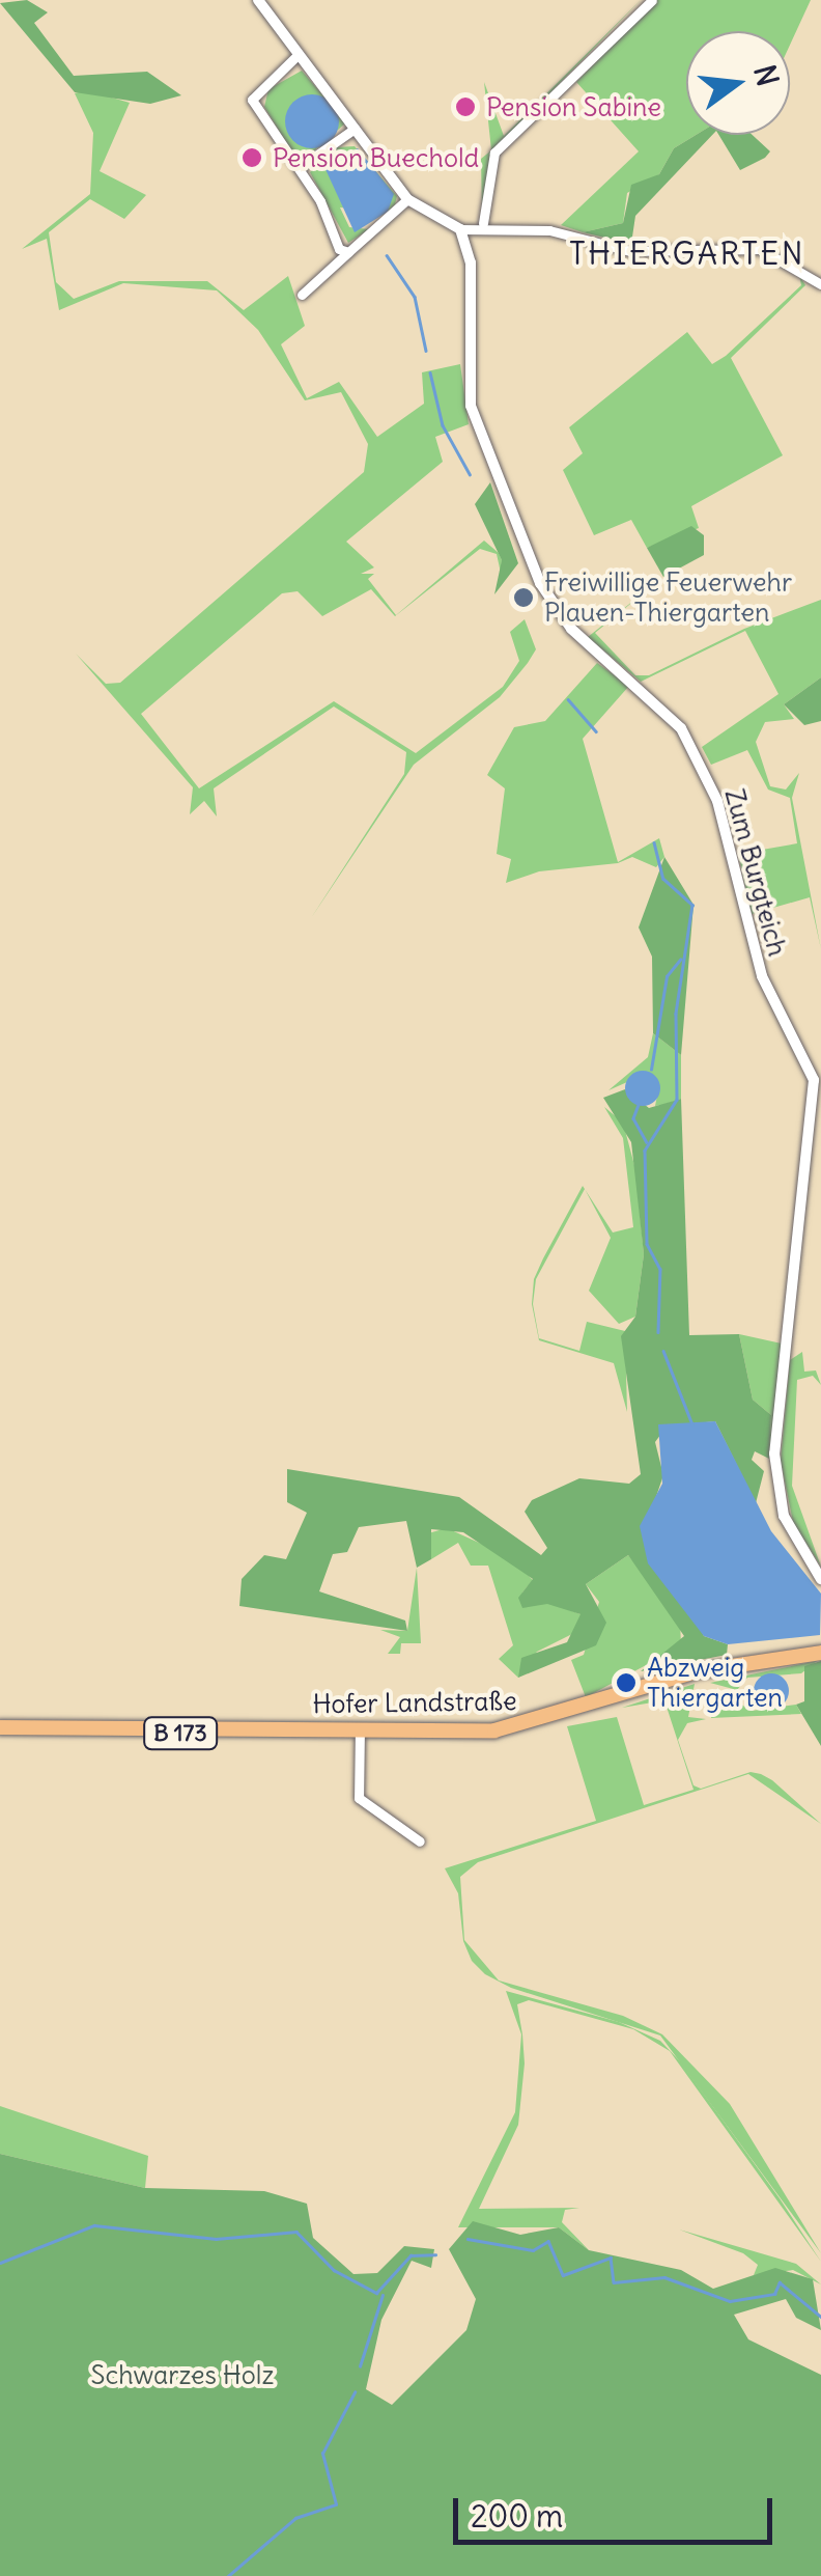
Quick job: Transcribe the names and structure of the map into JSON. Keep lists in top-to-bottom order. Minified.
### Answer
{"streets":{"main road":["Hofer Landstraße","B 173"],"street":["Zum Burgteich"]},"districts":["THIERGARTEN"],"parks":["Schwarzes Holz"],"places":["Pension Sabine","Pension Buechold","Freiwillige Feuerwehr Plauen-Thiergarten","Abzweig Thiergarten"],"scale_bar":"200 m","north":"right"}
